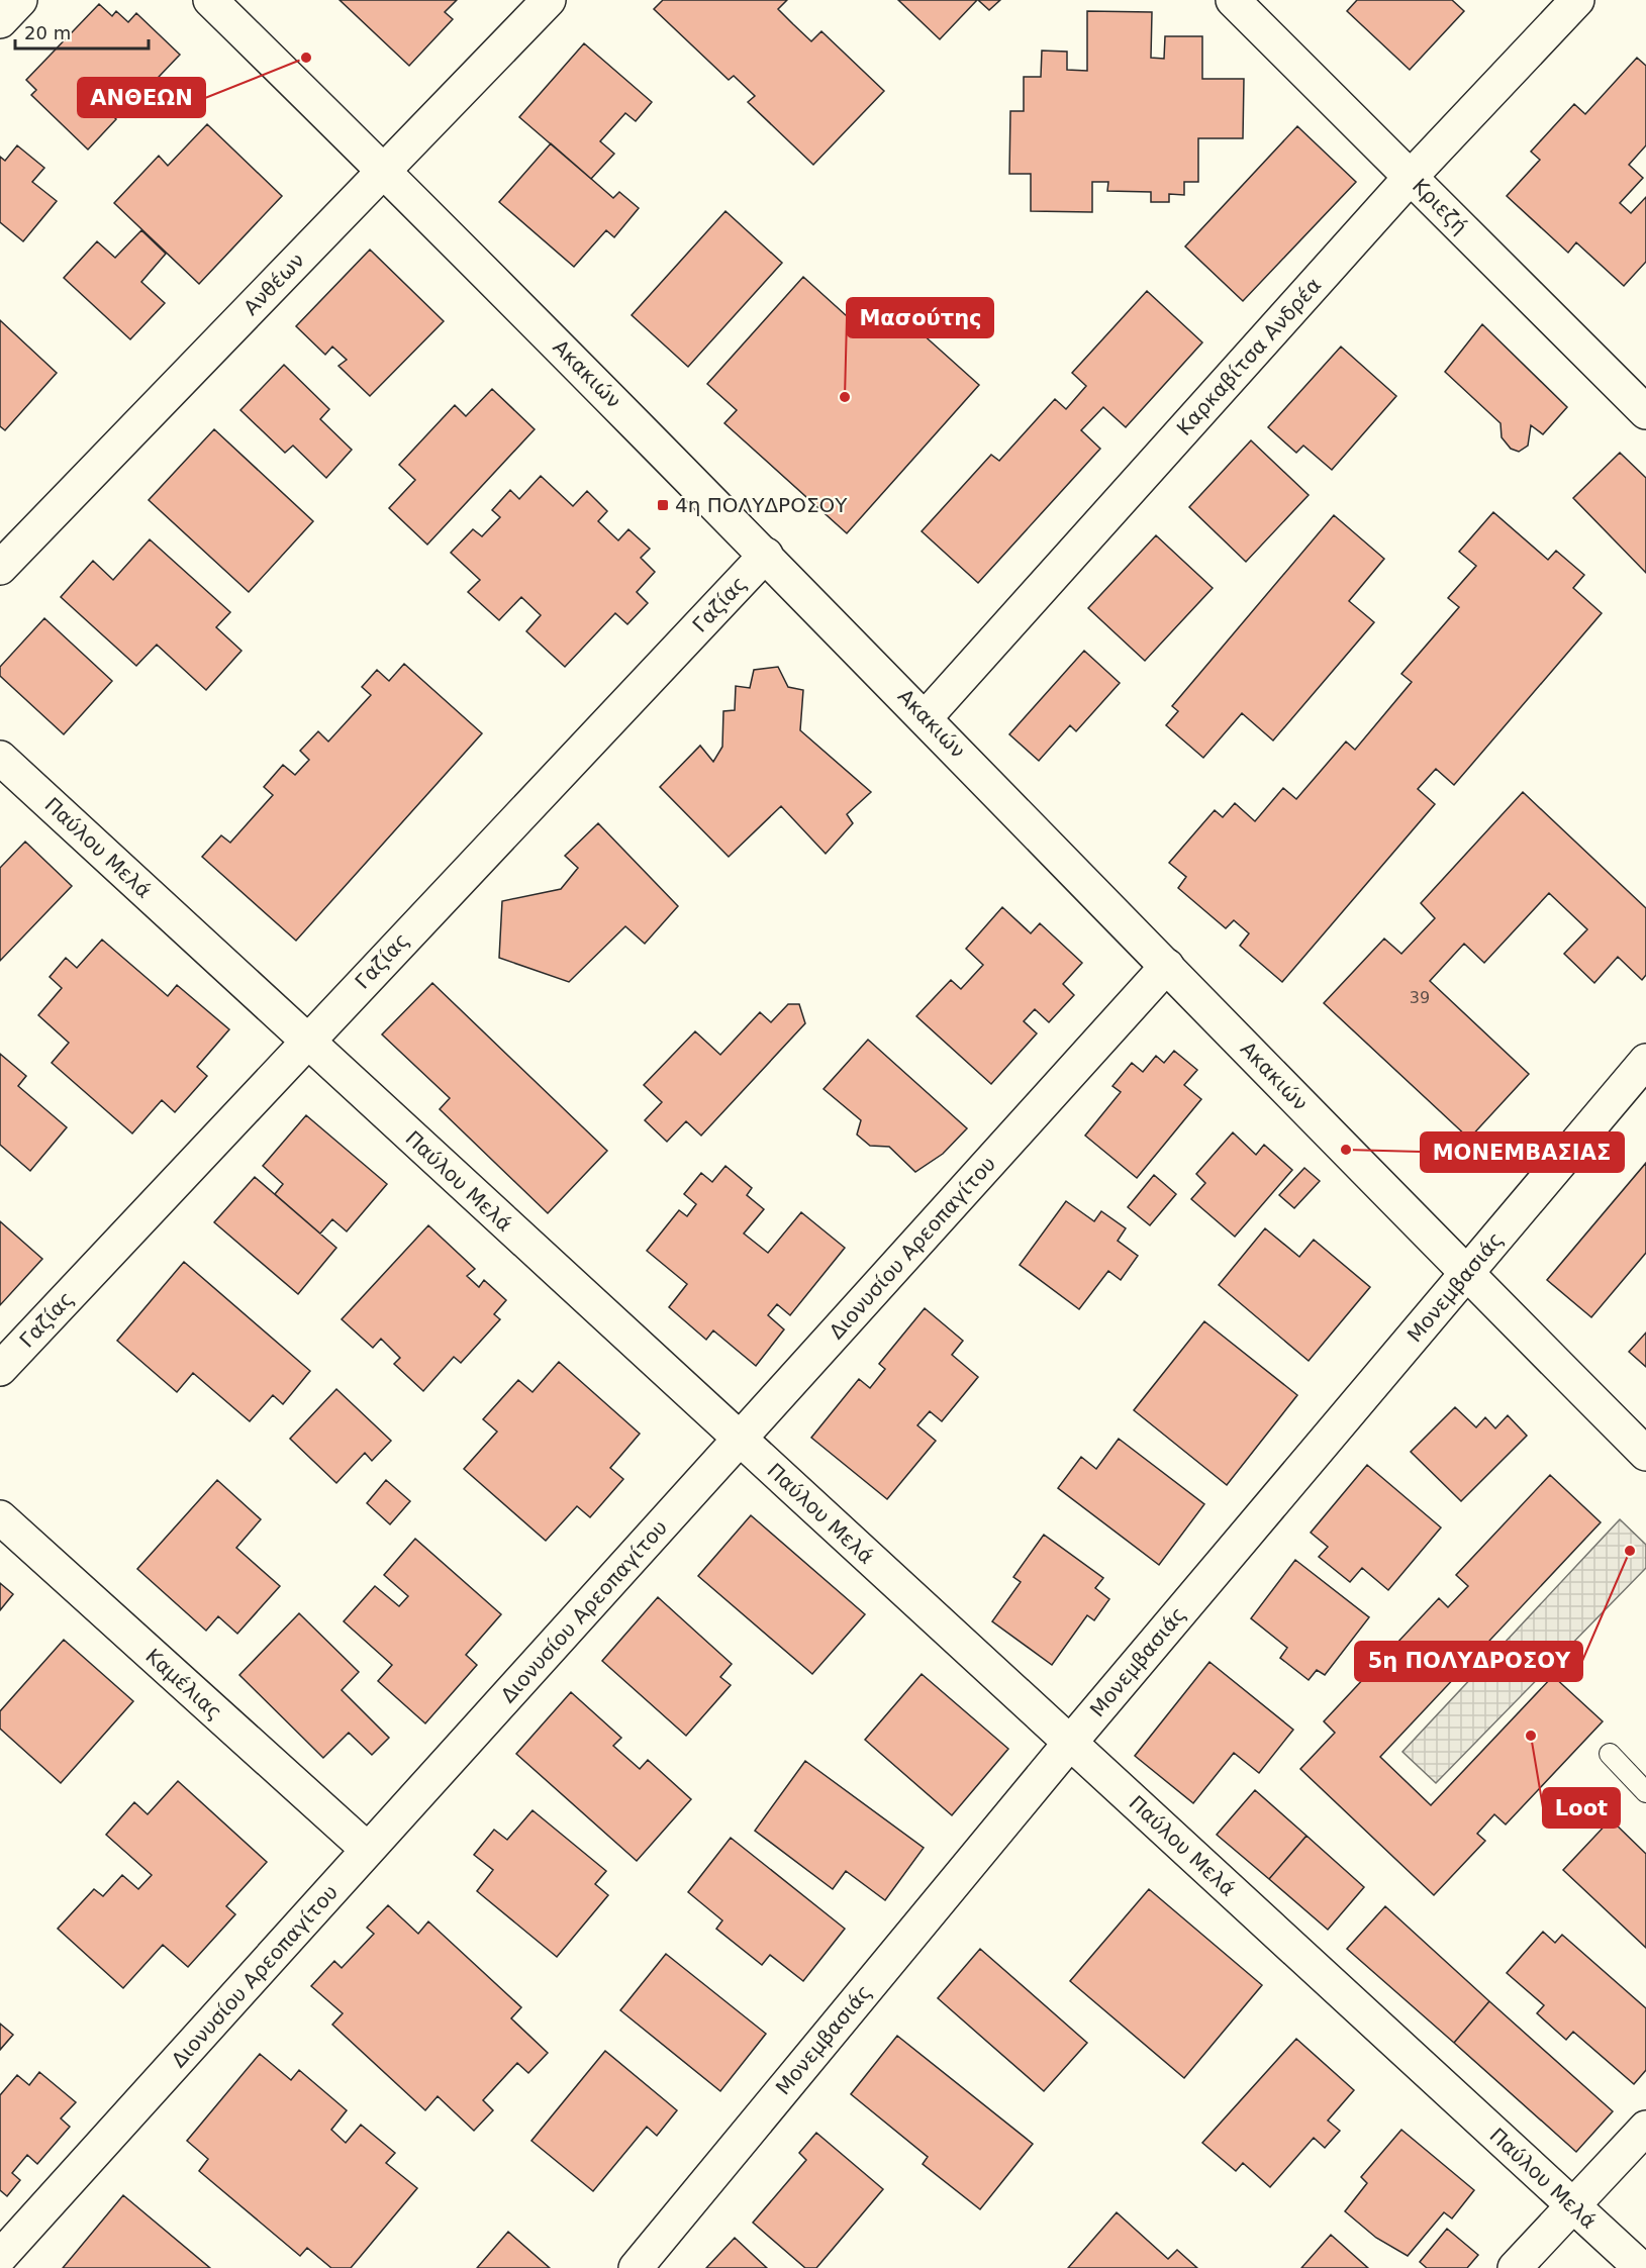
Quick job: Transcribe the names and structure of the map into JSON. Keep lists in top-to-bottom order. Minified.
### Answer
{"streets":{"street":["Κριεζή","Ανθέων","Καρκαβίτσα Ανδρέα","Ακακιών","Γαζίας","Παύλου Μελά","Διονυσίου Αρεοπαγίτου","Μονεμβασιάς","Καμέλιας"]},"crossings":[["Κριεζή","Καρκαβίτσα Ανδρέα"],["Ανθέων","Ακακιών"],["Καρκαβίτσα Ανδρέα","Ακακιών"],["Ακακιών","Γαζίας"],["Ακακιών","Διονυσίου Αρεοπαγίτου"],["Ακακιών","Μονεμβασιάς"],["Γαζίας","Παύλου Μελά"],["Παύλου Μελά","Διονυσίου Αρεοπαγίτου"],["Παύλου Μελά","Μονεμβασιάς"],["Διονυσίου Αρεοπαγίτου","Καμέλιας"]],"places":{"other":["ΑΝΘΕΩΝ","Μασούτης","ΜΟΝΕΜΒΑΣΙΑΣ","5η ΠΟΛΥΔΡΟΣΟΥ","Loot"],"transit":["4η ΠΟΛΥΔΡΟΣΟΥ"]},"house_numbers":["39"],"scale_bar":"20 m"}
